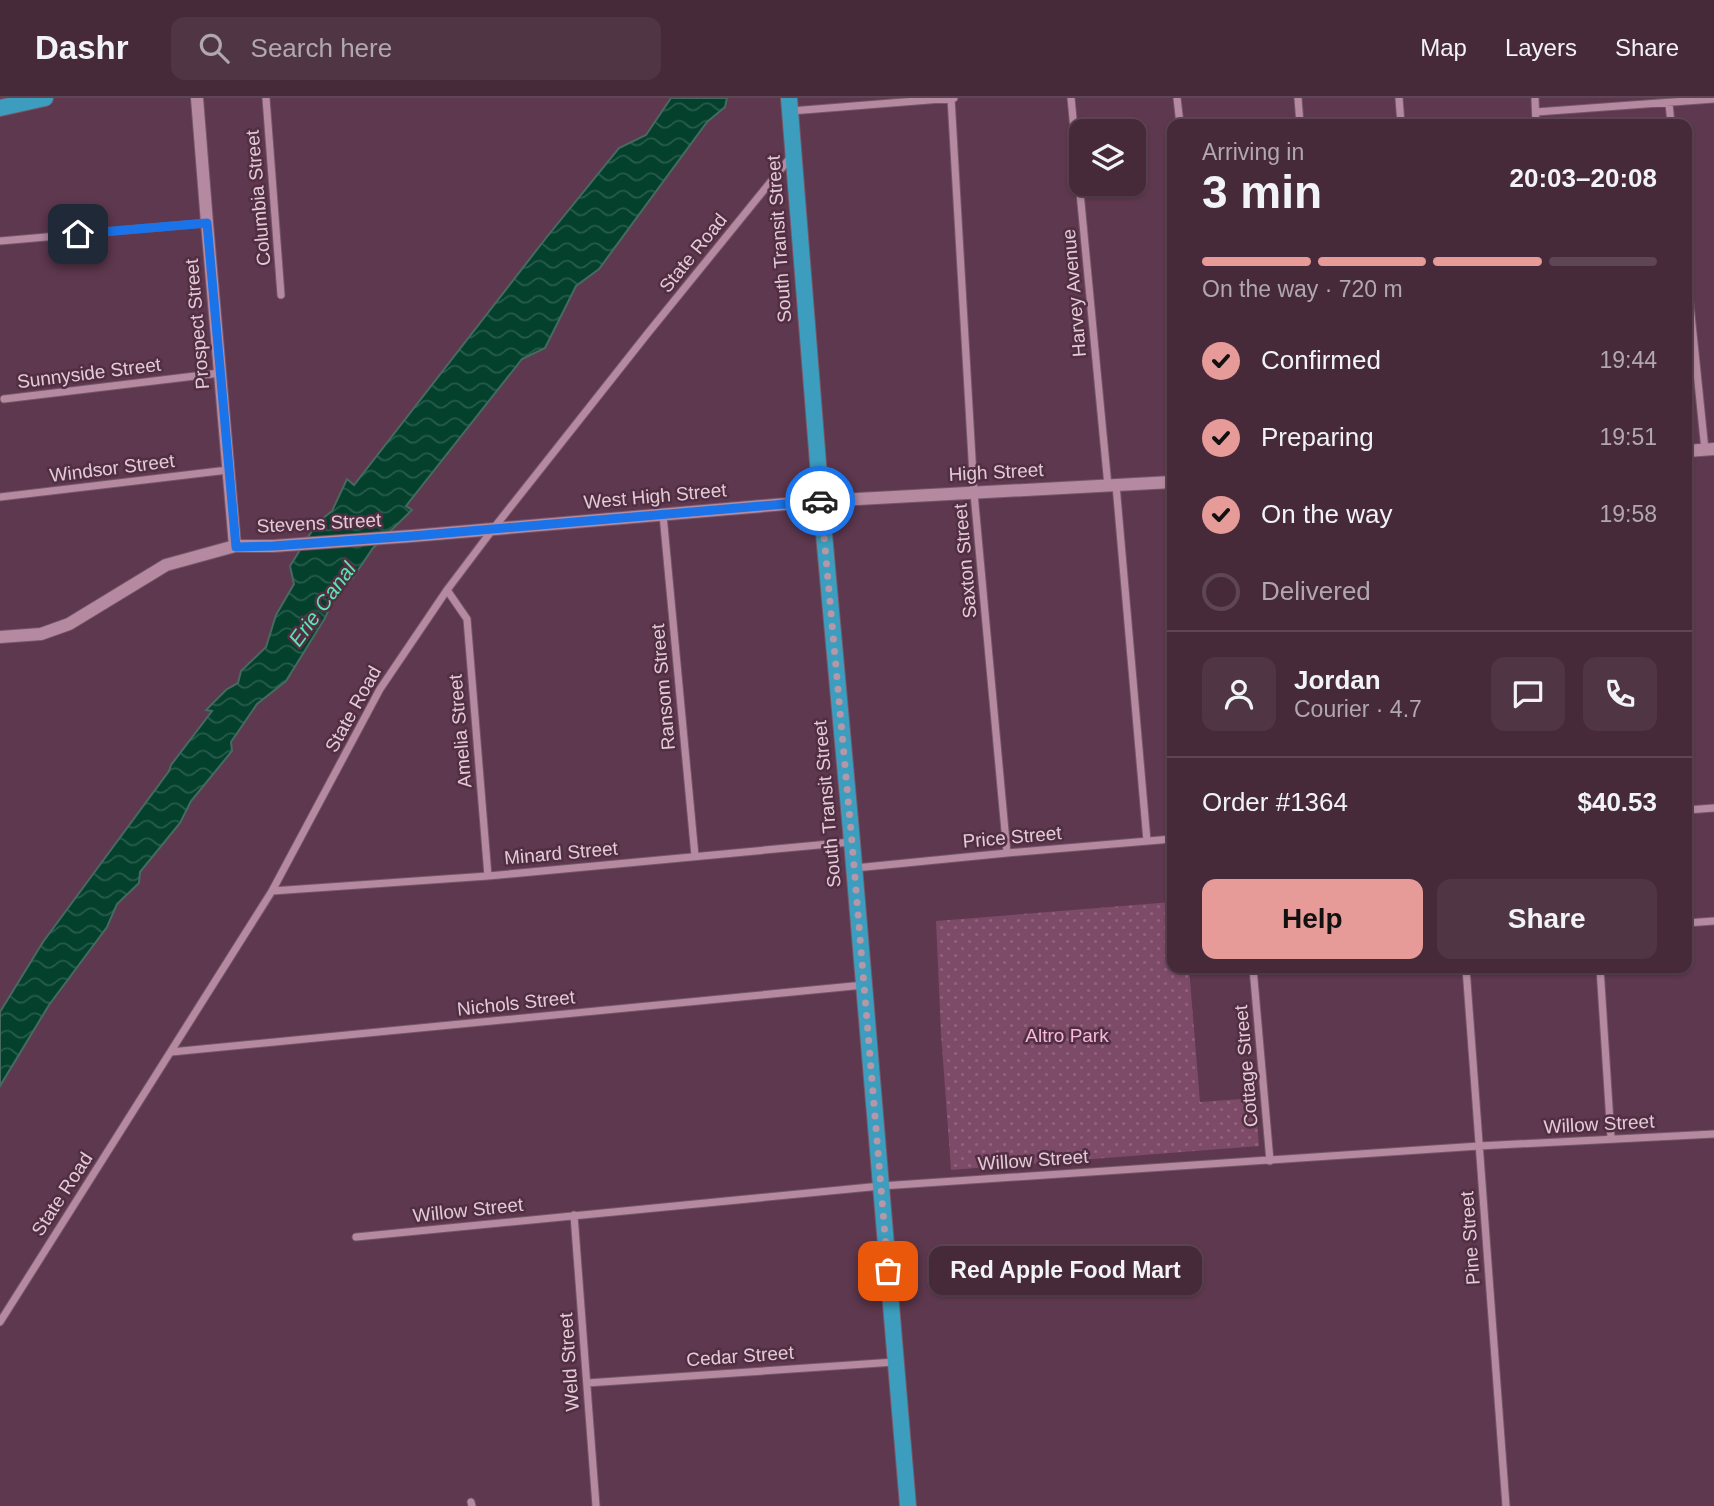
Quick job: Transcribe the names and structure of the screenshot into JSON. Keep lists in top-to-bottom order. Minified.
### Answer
{"streets":{"highway":["South Transit Street"],"street":["Columbia Street","State Road","Harvey Avenue","Prospect Street","Sunnyside Street","Windsor Street","High Street","West High Street","Stevens Street","Saxton Street","Ransom Street","Amelia Street","Price Street","Minard Street","Nichols Street","Cottage Street","Willow Street","Pine Street","Cedar Street","Weld Street"]},"crossings":[["South Transit Street","State Road"],["South Transit Street","High Street"],["South Transit Street","West High Street"],["South Transit Street","Price Street"],["South Transit Street","Minard Street"],["South Transit Street","Nichols Street"],["South Transit Street","Willow Street"],["South Transit Street","Cedar Street"],["State Road","West High Street"],["State Road","Stevens Street"],["State Road","Amelia Street"],["State Road","Minard Street"],["State Road","Nichols Street"],["Harvey Avenue","High Street"],["Harvey Avenue","Price Street"],["Prospect Street","Sunnyside Street"],["Prospect Street","Windsor Street"],["Prospect Street","Stevens Street"],["High Street","West High Street"],["High Street","Saxton Street"],["West High Street","Stevens Street"],["West High Street","Ransom Street"],["Saxton Street","Price Street"],["Ransom Street","Minard Street"],["Amelia Street","Minard Street"],["Cottage Street","Willow Street"],["Willow Street","Pine Street"],["Willow Street","Weld Street"],["Cedar Street","Weld Street"]],"water":["Erie Canal"],"parks":["Altro Park"],"places":["Red Apple Food Mart"],"page":{"header":"Dashr","search":"Search here","nav":["Map","Layers","Share"],"heading":["3 min","Arriving in","20:03–20:08"],"panel":["Jordan","Courier · 4.7","Order #1364","$40.53"],"bar":"On the way · 720 m","list":[["Confirmed","19:44"],["Preparing","19:51"],["On the way","19:58"],"Delivered"],"buttons":["Help","Share"],"bubble":"Red Apple Food Mart"}}
